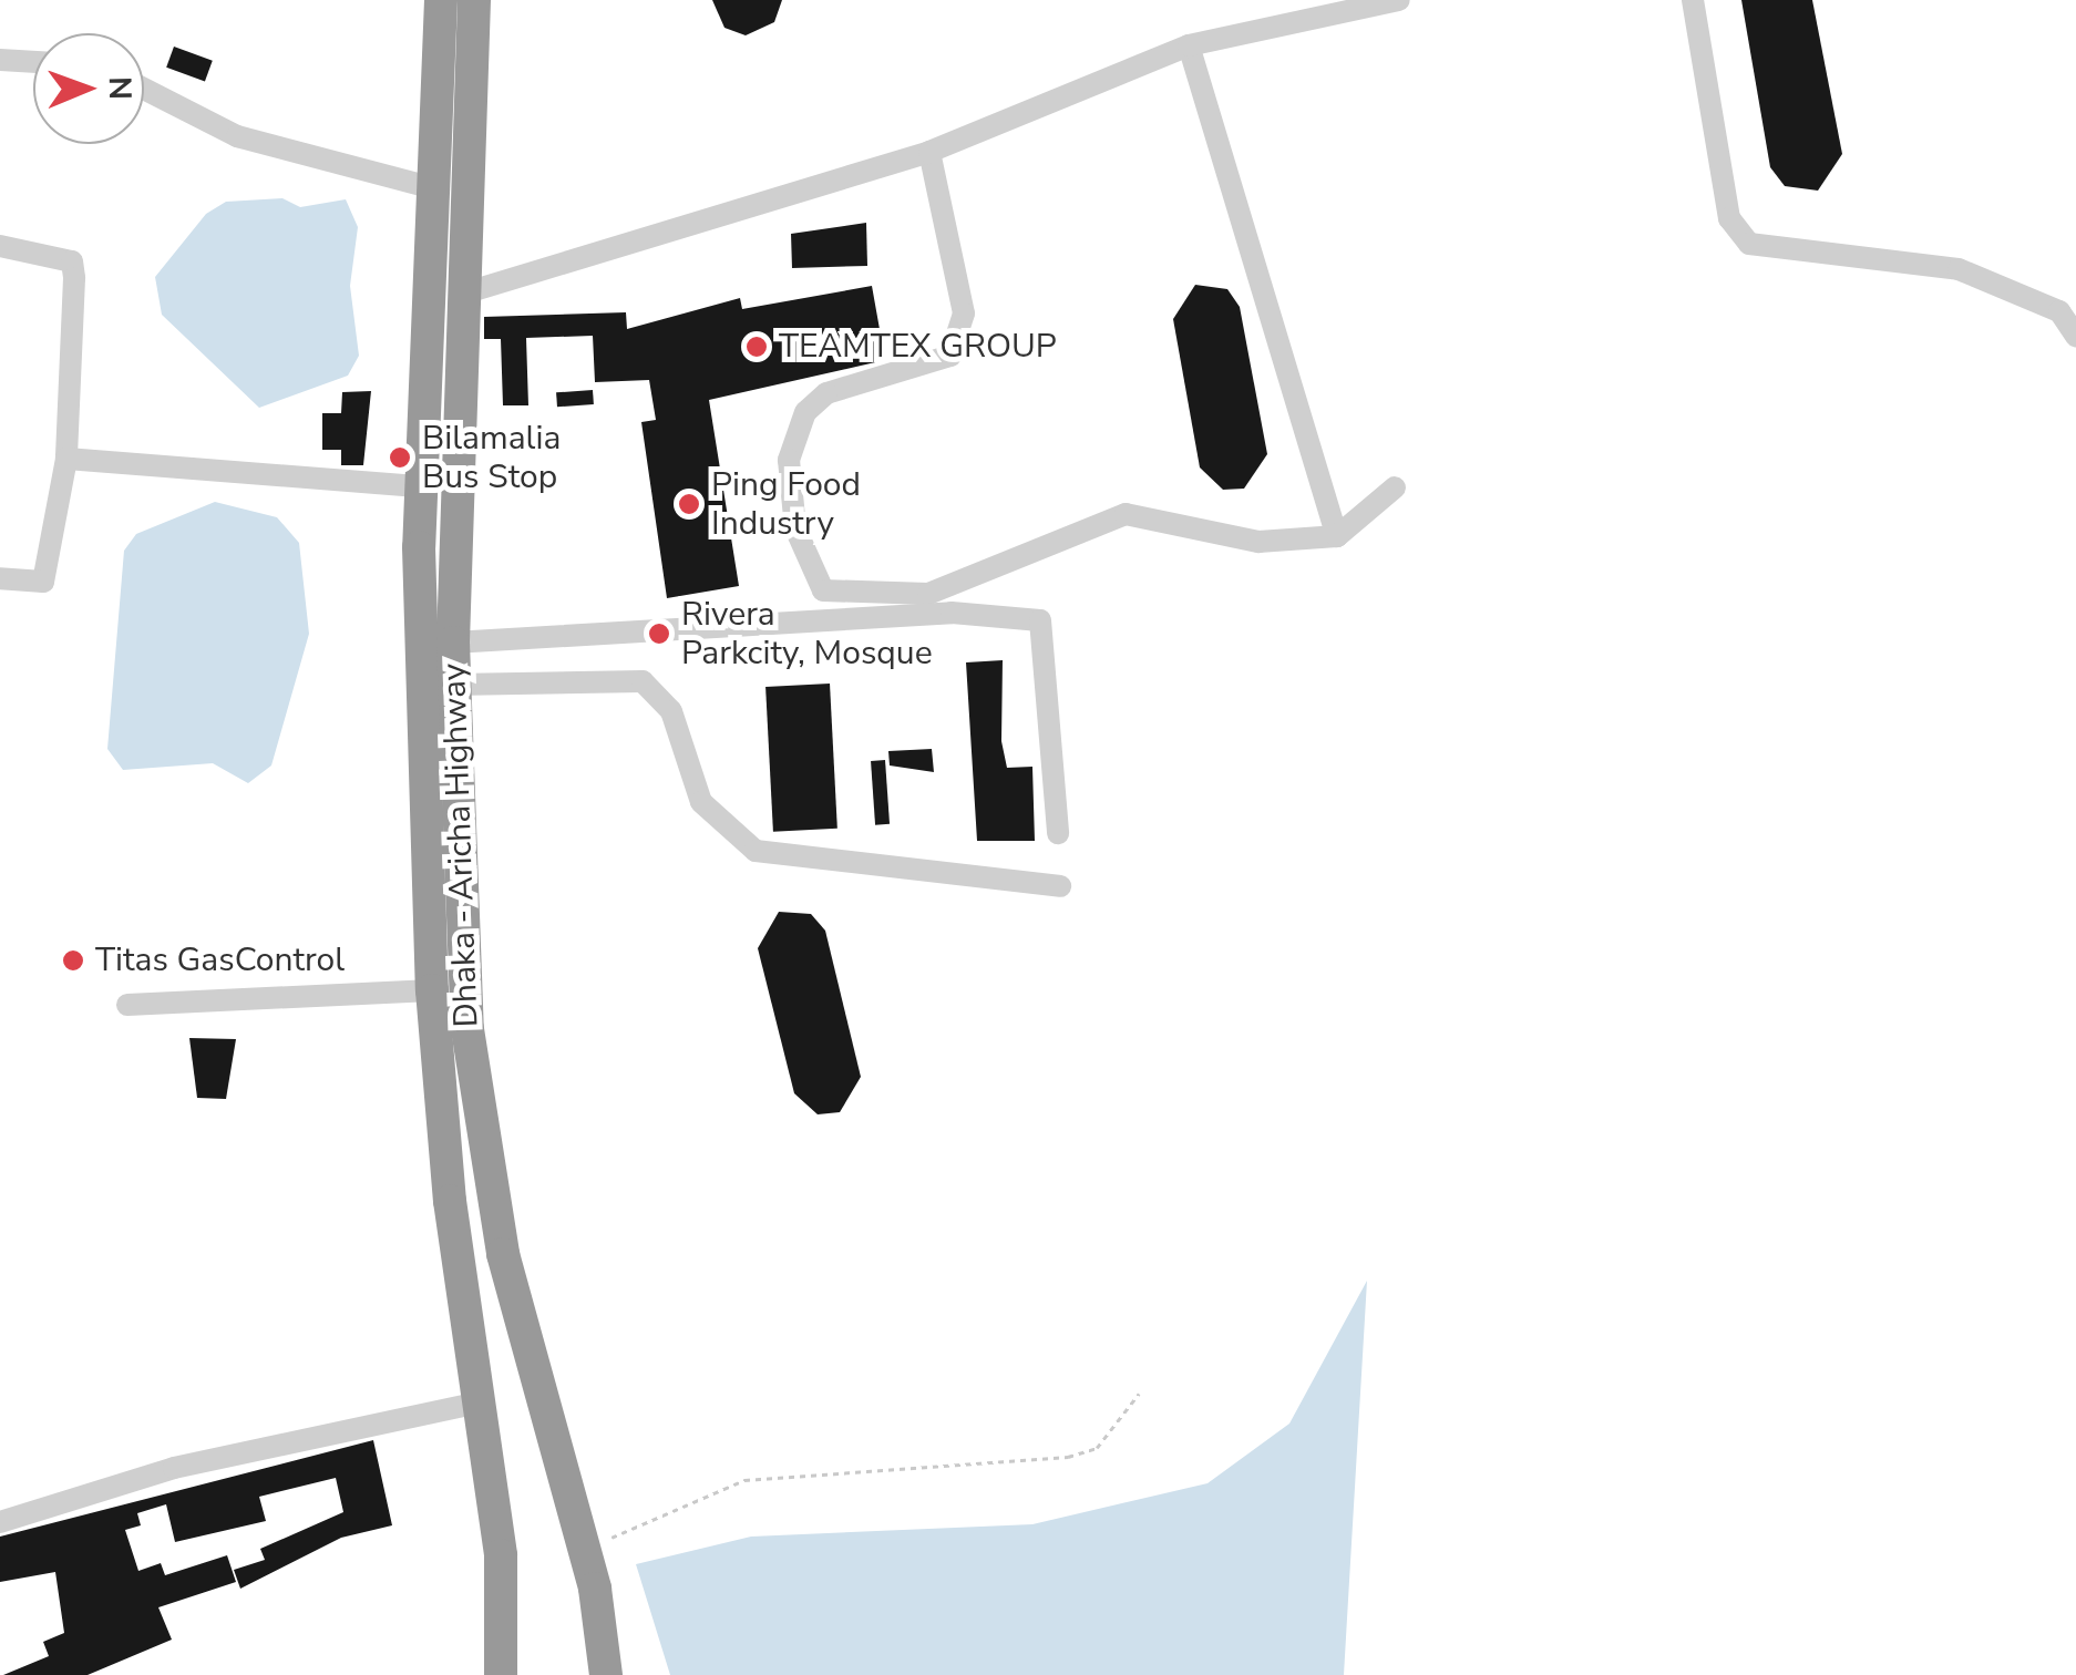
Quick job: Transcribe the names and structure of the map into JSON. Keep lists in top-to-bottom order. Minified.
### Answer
{"streets":{"highway":["Dhaka - Aricha Highway"]},"places":["TEAMTEX GROUP","Bilamalia Bus Stop","Ping Food Industry","Rivera Parkcity, Mosque","Titas GasControl"],"north":"right"}
